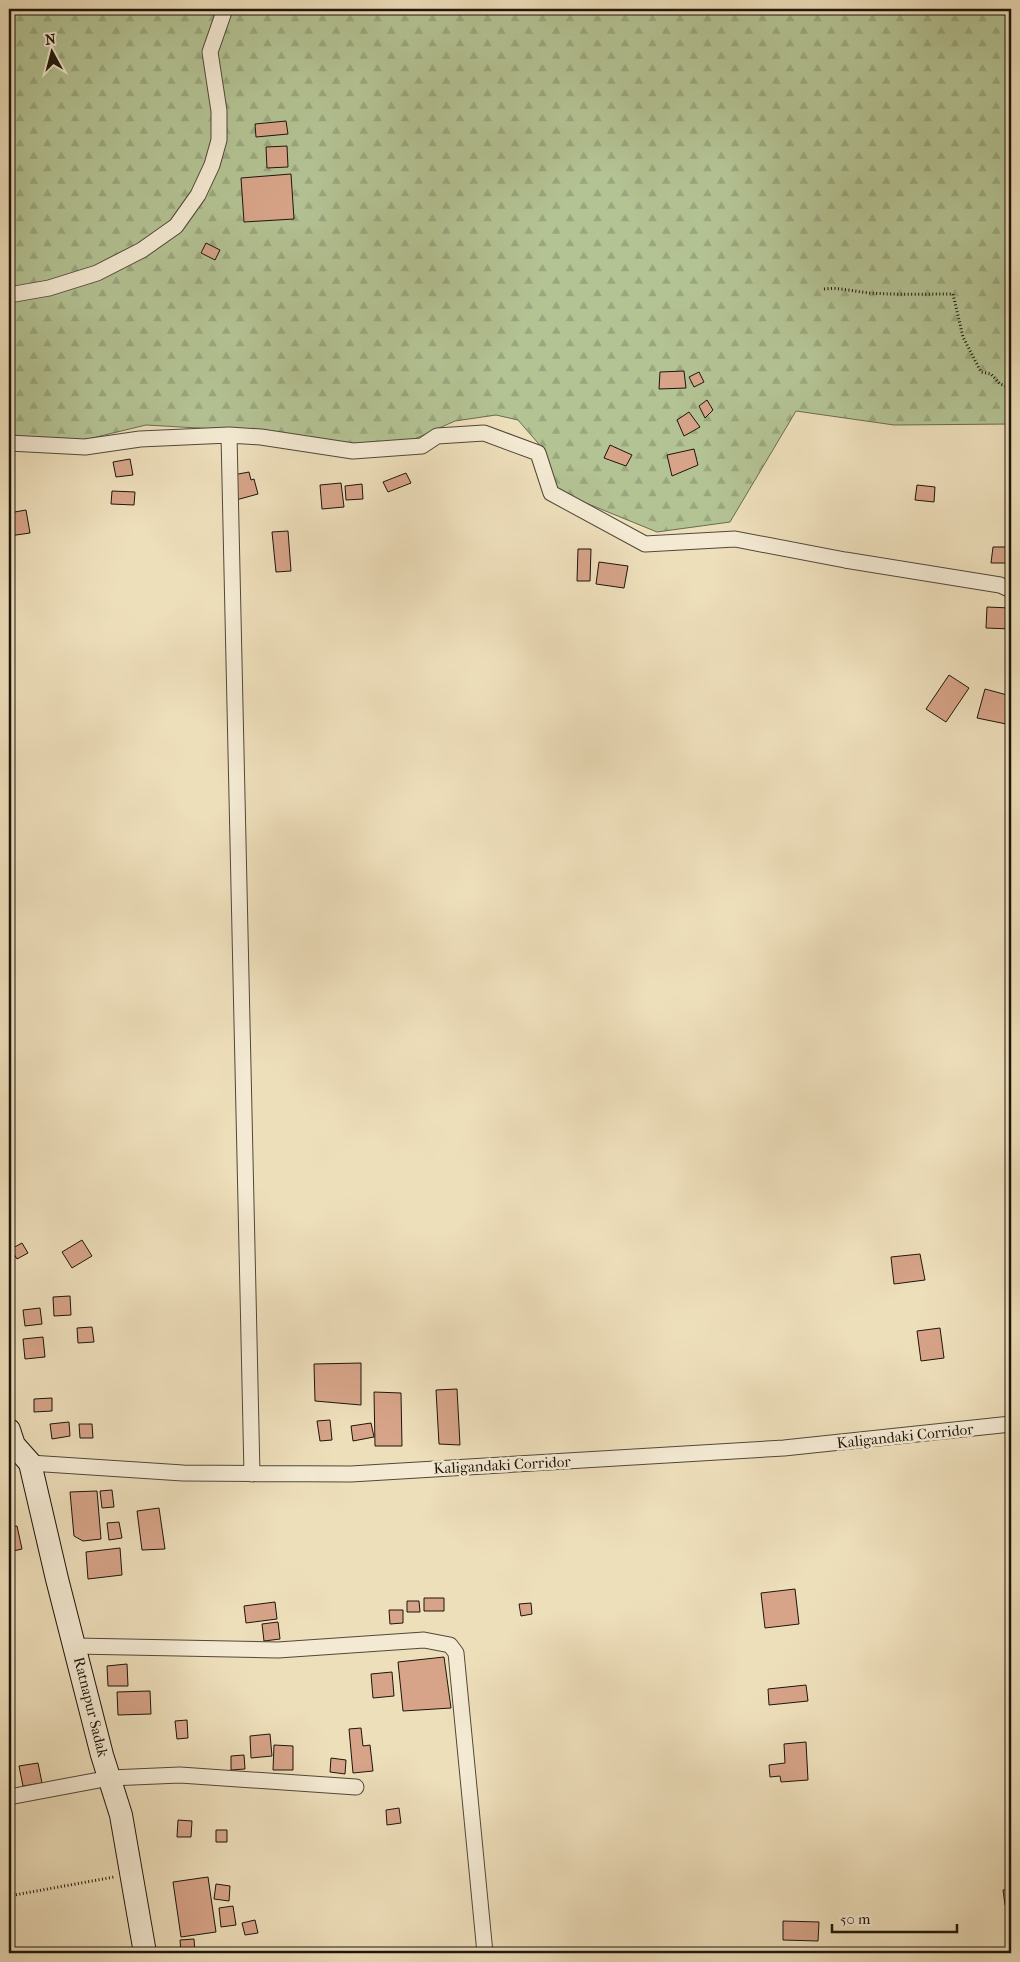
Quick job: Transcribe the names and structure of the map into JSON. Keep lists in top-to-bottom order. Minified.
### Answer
{"streets":{"main road":["Ratnapur Sadak"],"street":["Kaligandaki Corridor"]},"crossings":[["Kaligandaki Corridor","Ratnapur Sadak"]],"scale_bar":"50 m","north":"top"}
